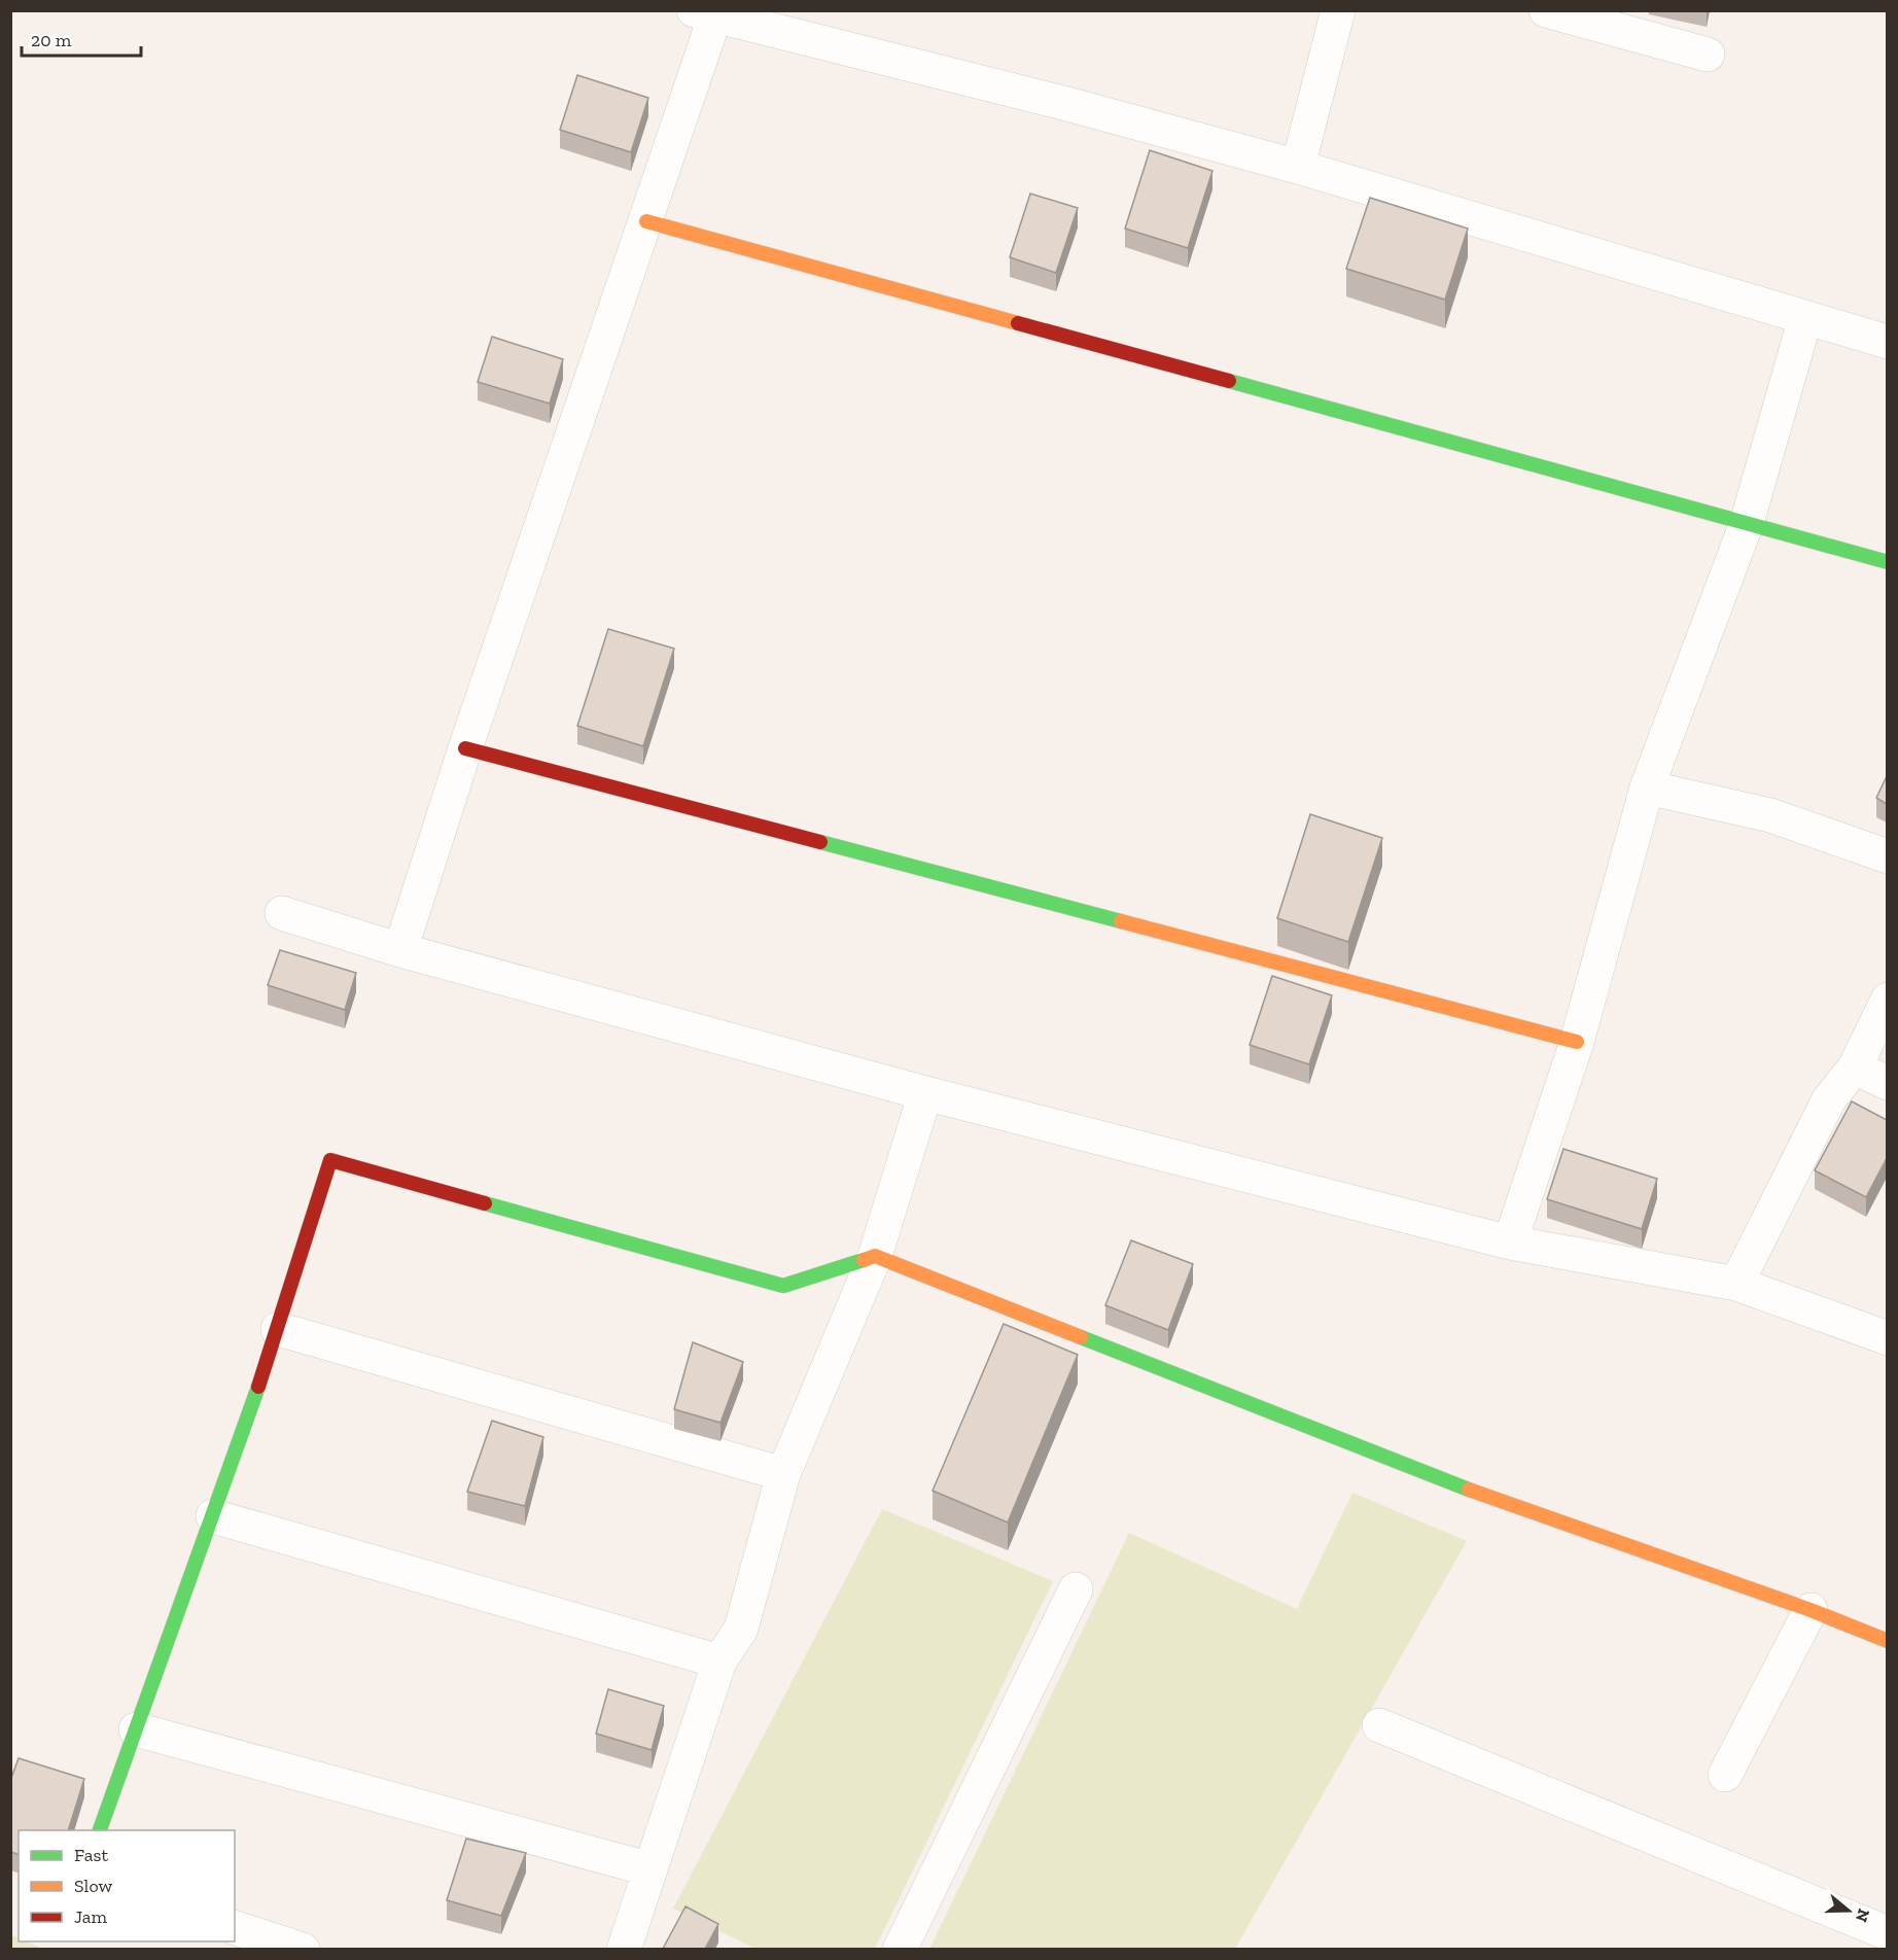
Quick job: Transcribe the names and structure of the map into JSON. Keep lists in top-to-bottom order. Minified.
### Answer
{"legend":["Fast","Slow","Jam"],"scale_bar":"20 m","north":"right"}
